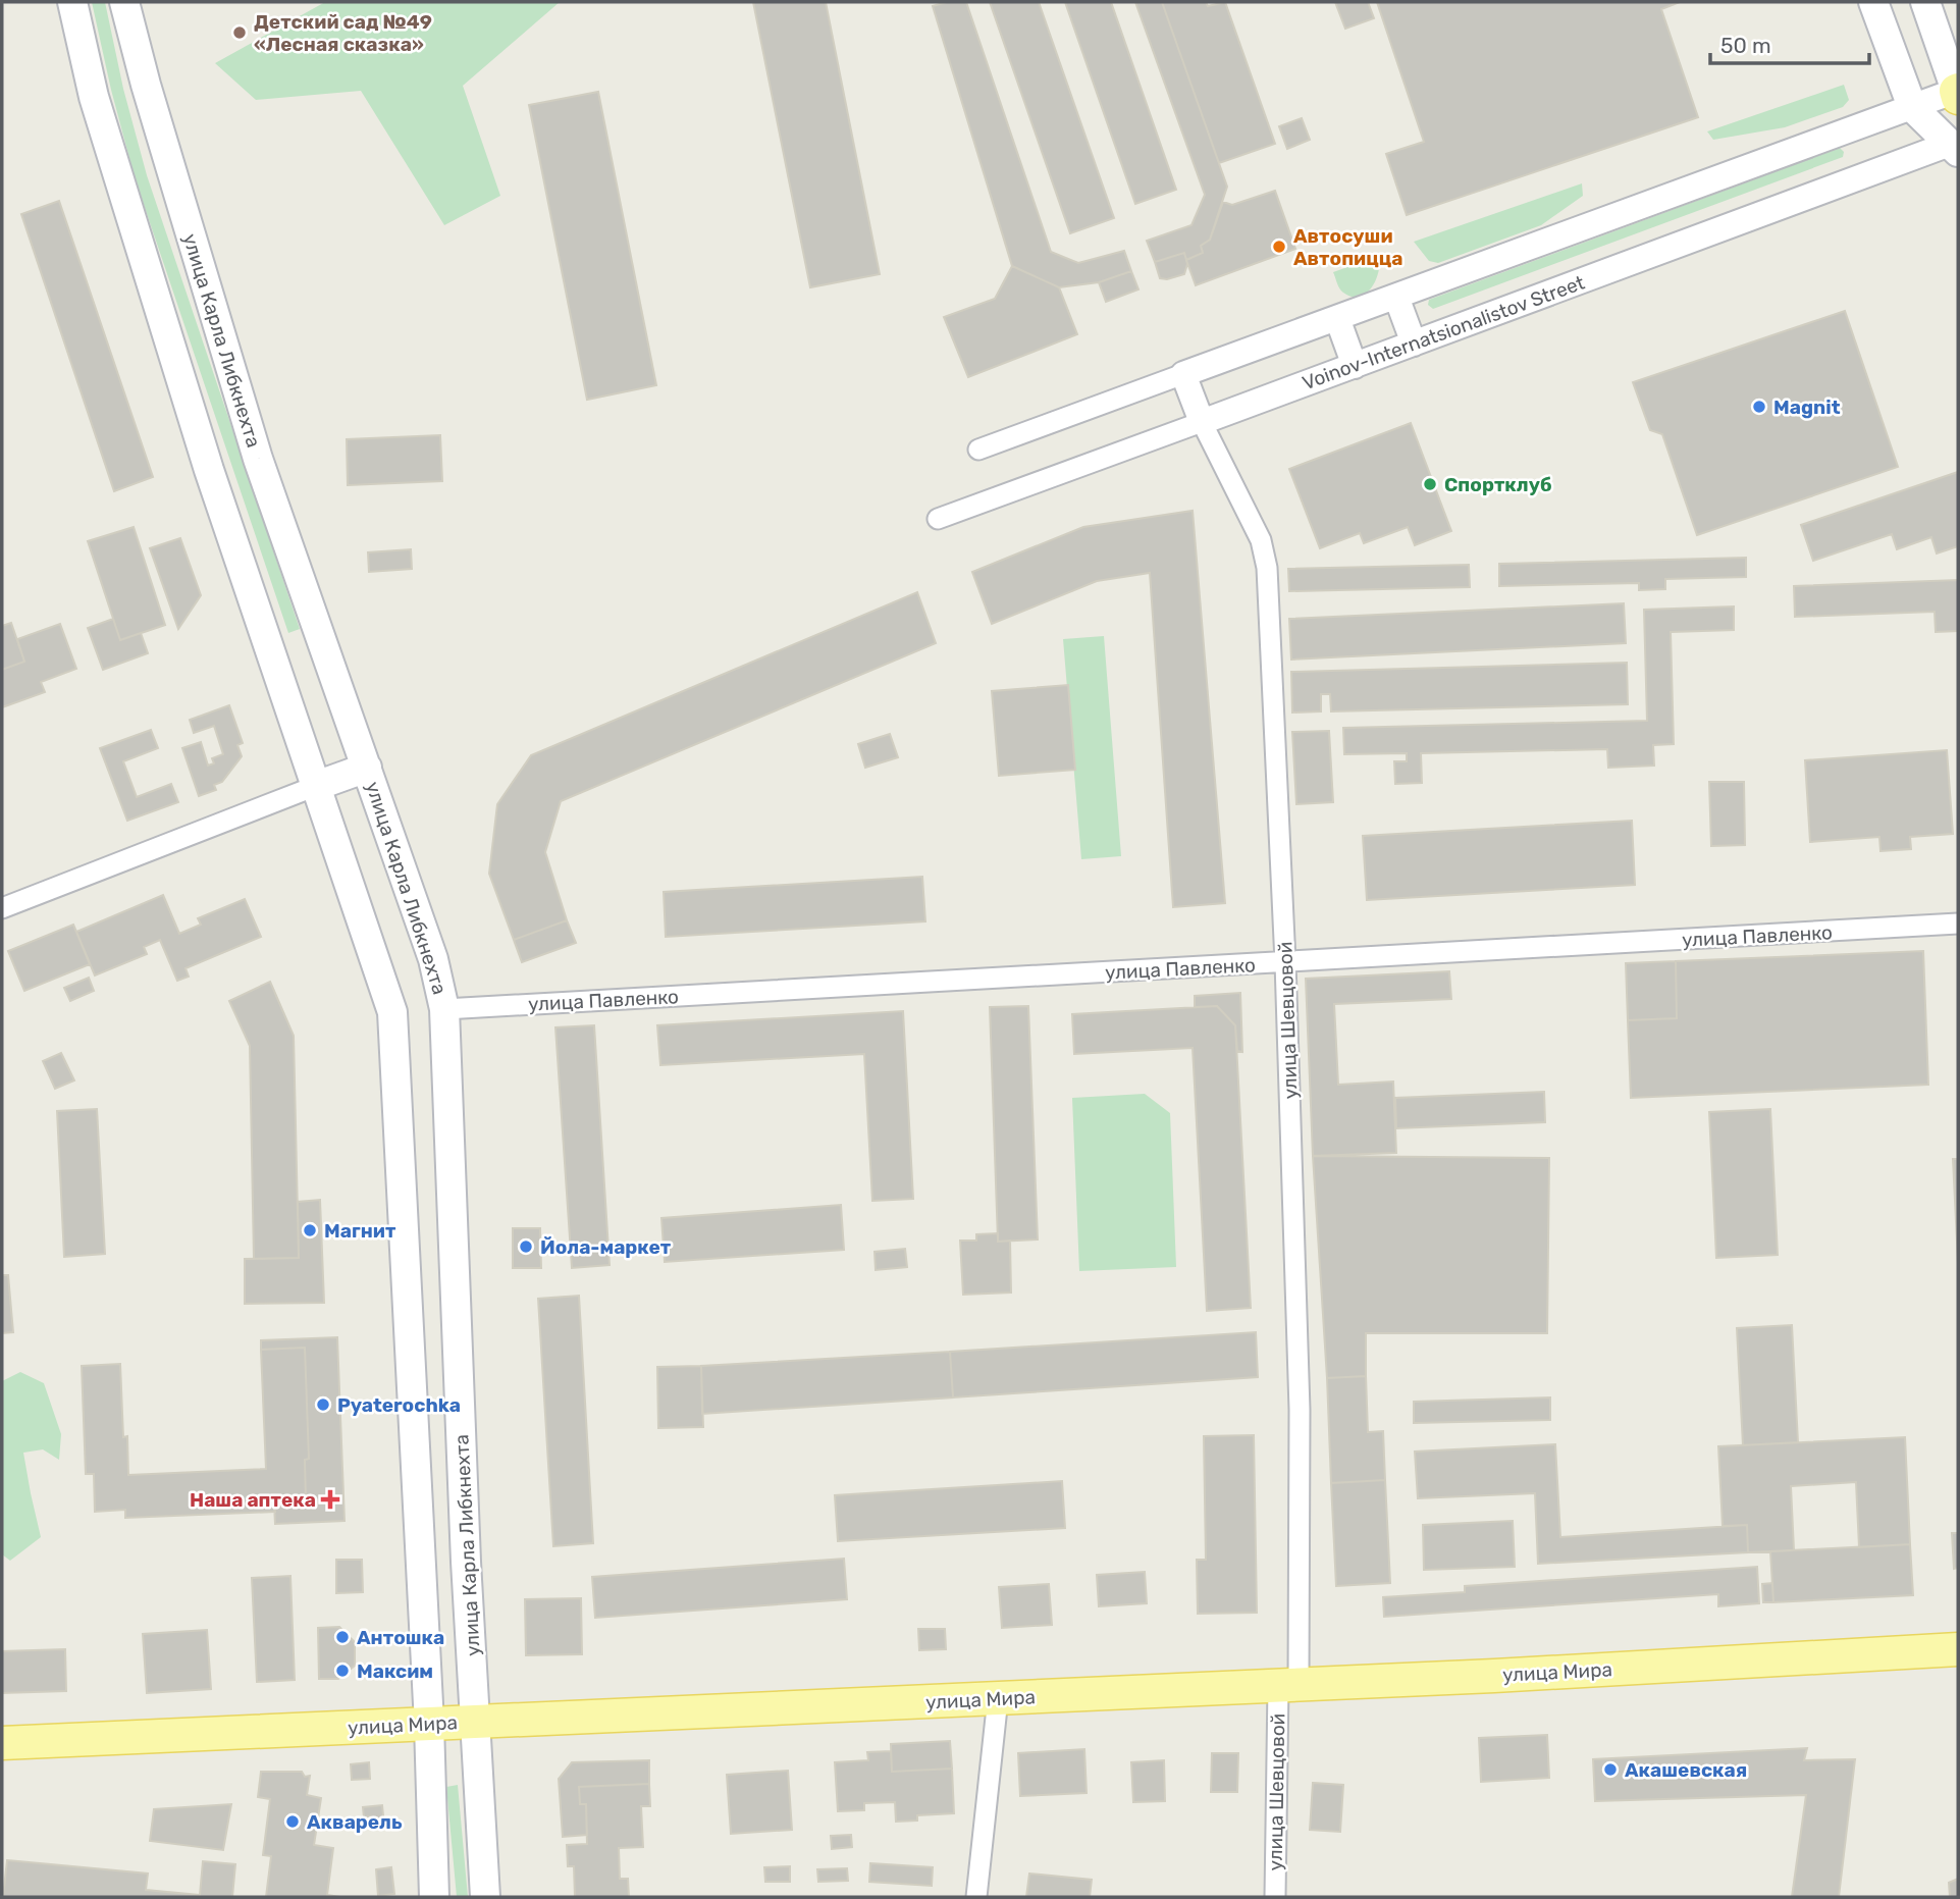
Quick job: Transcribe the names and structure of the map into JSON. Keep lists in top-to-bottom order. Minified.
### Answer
{"streets":{"main road":["улица Карла Либкнехта","улица Мира"],"street":["Voinov-Internatsionalistov Street","улица Павленко","улица Шевцовой"]},"crossings":[["Voinov-Internatsionalistov Street","улица Шевцовой"],["улица Карла Либкнехта","улица Павленко"],["улица Карла Либкнехта","улица Мира"],["улица Павленко","улица Шевцовой"],["улица Шевцовой","улица Мира"]],"places":{"other":["Детский сад №49 «Лесная сказка»","Автосуши Автопицца","Magnit","Спортклуб","Магнит","Йола-маркет","Pyaterochka","Антошка","Максим","Акашевская","Акварель"],"health":["Наша аптека"]},"scale_bar":"50 m"}
